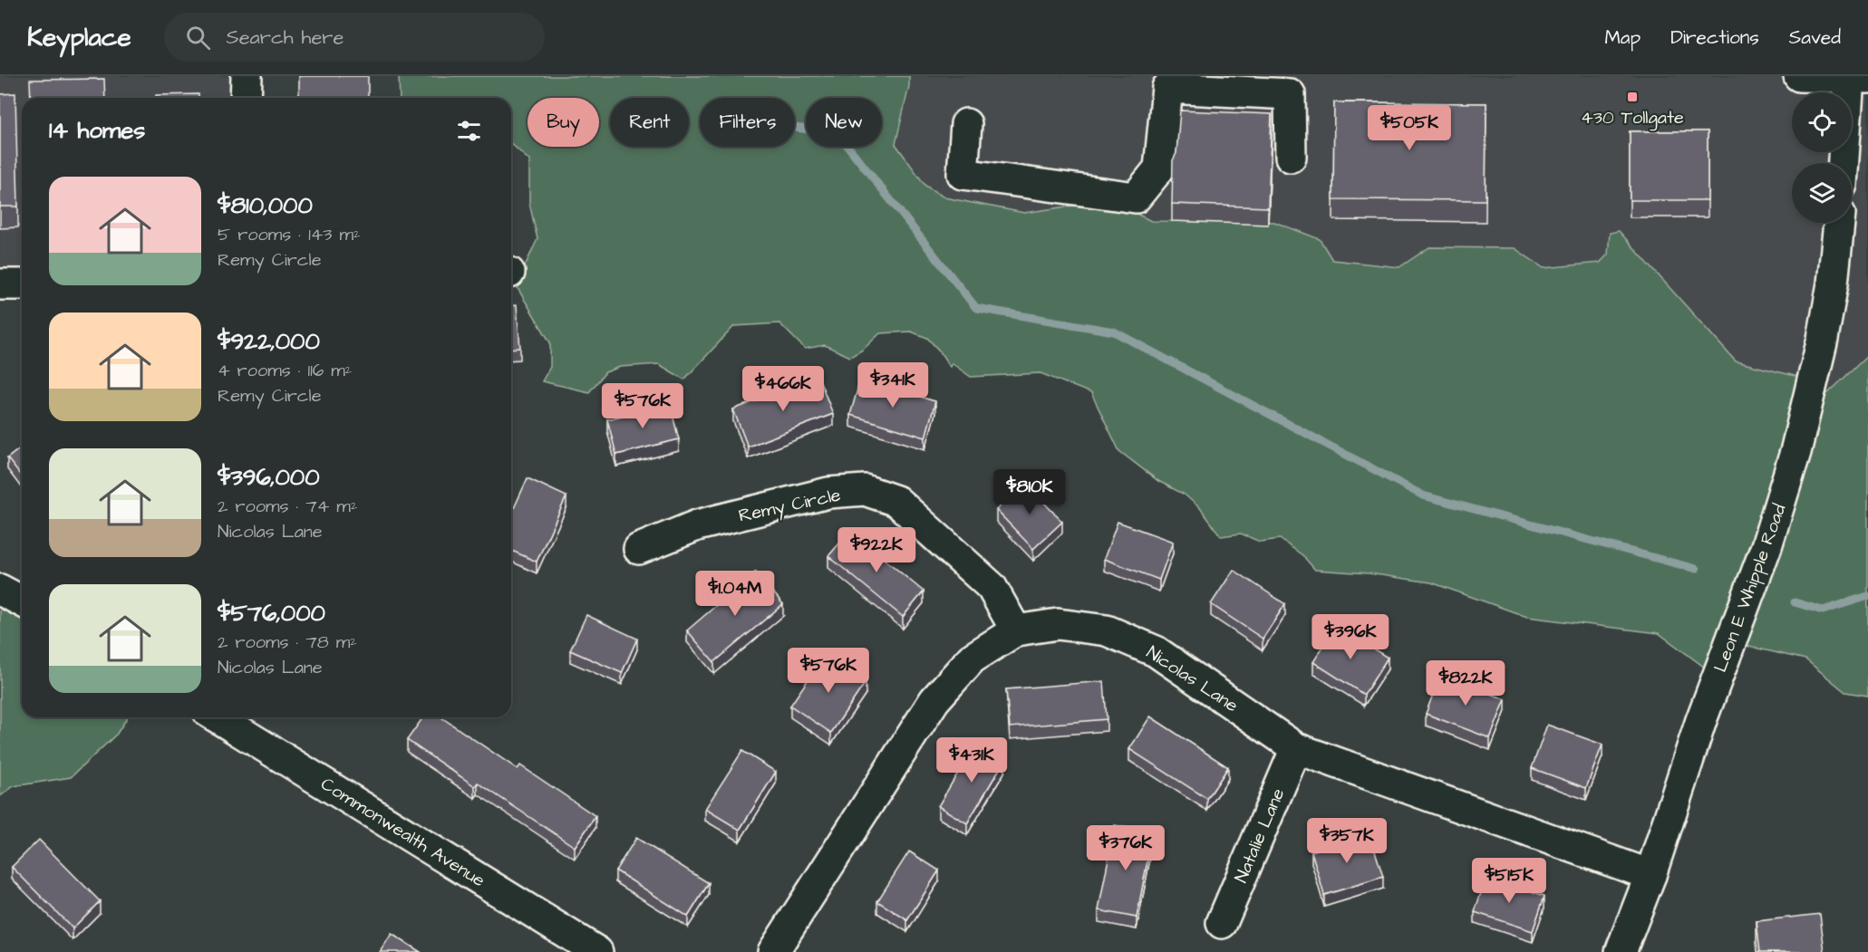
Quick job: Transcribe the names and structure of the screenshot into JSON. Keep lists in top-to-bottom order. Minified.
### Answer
{"streets":{"street":["Remy Circle","Leon E Whipple Road","Nicolas Lane","Commonwealth Avenue","Natalie Lane"]},"crossings":[["Remy Circle","Nicolas Lane"],["Leon E Whipple Road","Nicolas Lane"],["Nicolas Lane","Natalie Lane"]],"places":{"transit":["430 Tollgate"]},"page":{"header":"Keyplace","search":"Search here","nav":["Map","Directions","Saved"],"chip":["Buy","Rent","Filters","New"],"heading":"14 homes","price":["$505K","$341K","$466K","$576K","$810K","$922K","$1.04M","$396K","$576K","$822K","$431K","$357K","$376K","$515K"],"list":[{"name":"$810,000","note":"5 rooms · 143 m² · Remy Circle"},{"name":"$922,000","note":"4 rooms · 116 m² · Remy Circle"},{"name":"$396,000","note":"2 rooms · 74 m² · Nicolas Lane"},{"name":"$576,000","note":"2 rooms · 78 m² · Nicolas Lane"}]}}
